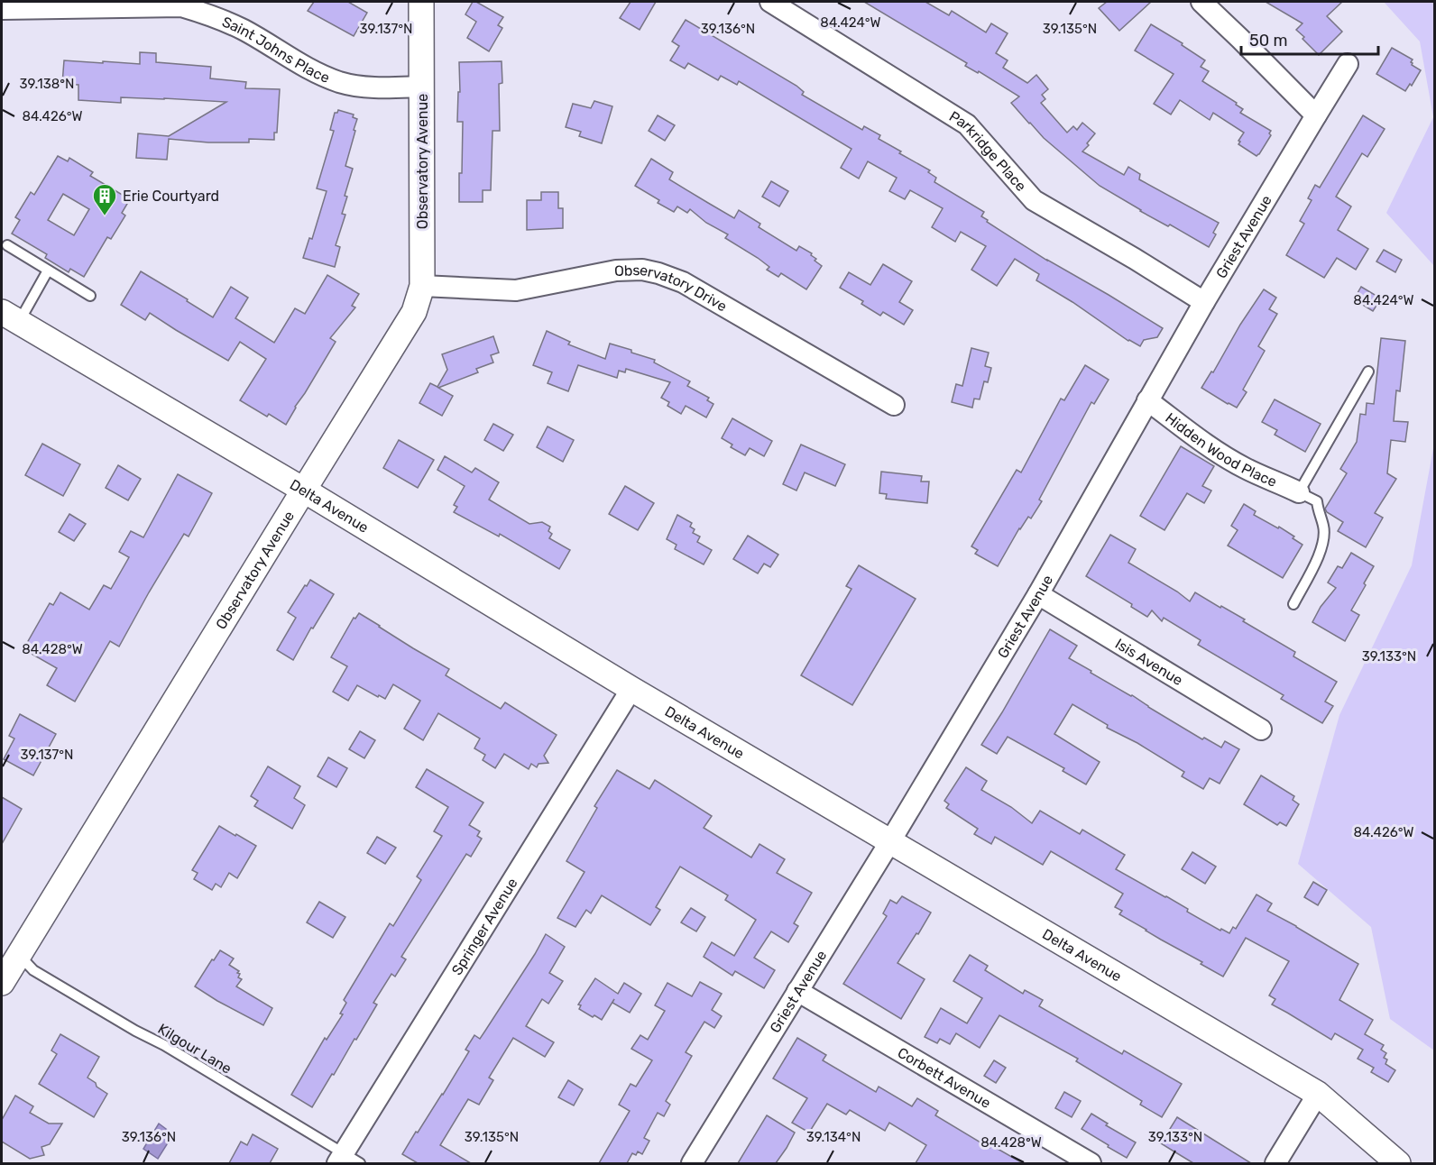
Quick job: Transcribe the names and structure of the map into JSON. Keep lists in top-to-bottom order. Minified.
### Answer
{"streets":{"street":["Saint Johns Place","Parkridge Place","Observatory Avenue","Griest Avenue","Observatory Drive","Hidden Wood Place","Delta Avenue","Isis Avenue","Springer Avenue","Corbett Avenue"],"lane":["Kilgour Lane"]},"crossings":[["Saint Johns Place","Observatory Avenue"],["Parkridge Place","Griest Avenue"],["Observatory Avenue","Observatory Drive"],["Observatory Avenue","Delta Avenue"],["Observatory Avenue","Kilgour Lane"],["Griest Avenue","Hidden Wood Place"],["Griest Avenue","Delta Avenue"],["Griest Avenue","Isis Avenue"],["Griest Avenue","Corbett Avenue"],["Delta Avenue","Springer Avenue"],["Springer Avenue","Kilgour Lane"]],"places":{"building":["Erie Courtyard"]},"scale_bar":"50 m","coordinates":["84.424°W","39.137°N","39.136°N","39.135°N","39.138°N","84.426°W","84.428°W","39.133°N","39.134°N"]}
